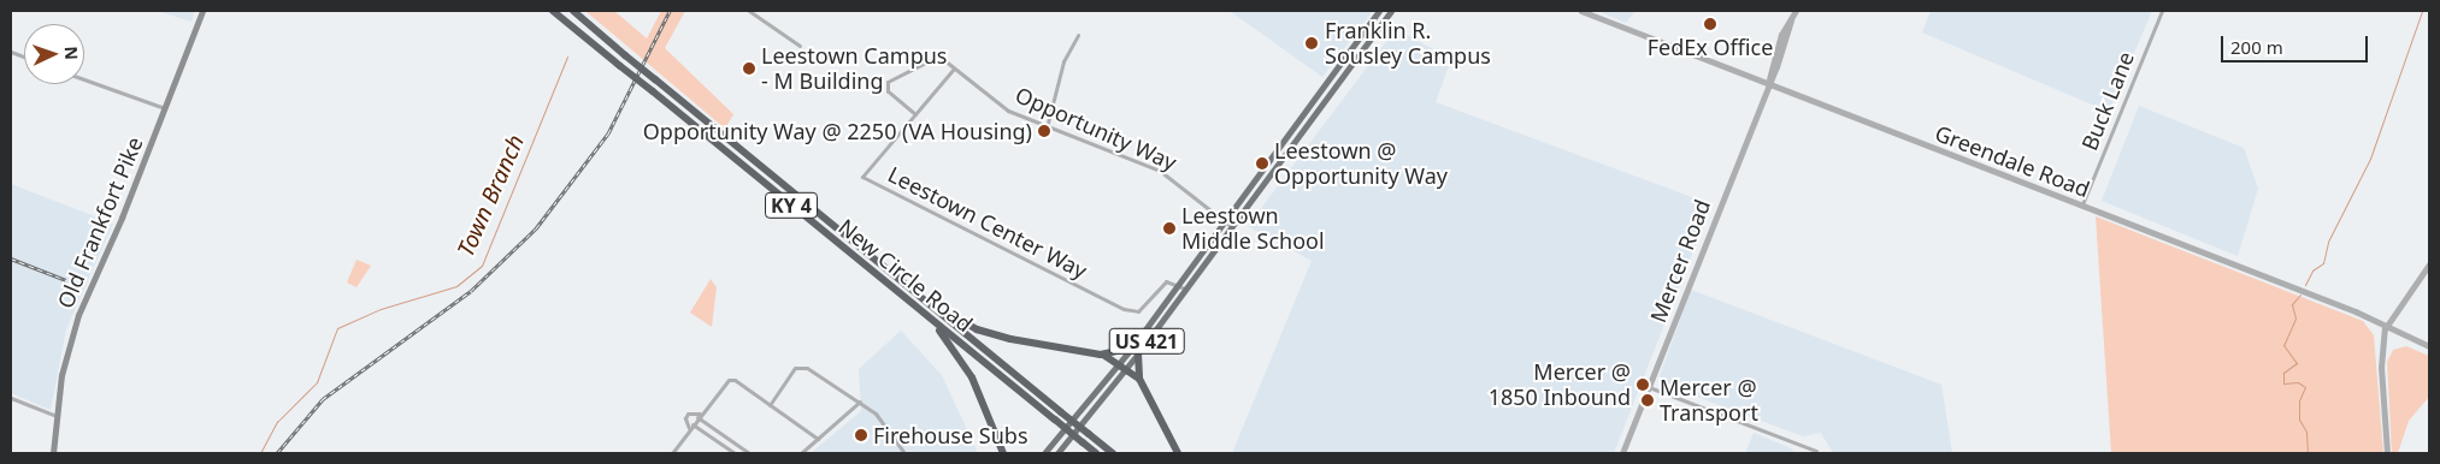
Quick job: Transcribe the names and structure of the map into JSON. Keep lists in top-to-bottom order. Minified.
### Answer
{"streets":{"highway":["KY 4","New Circle Road"],"main road":["Old Frankfort Pike","US 421"],"street":["Buck Lane","Opportunity Way","Greendale Road","Leestown Center Way","Mercer Road"]},"crossings":[["Buck Lane","Greendale Road"],["Opportunity Way","Leestown Center Way"],["Opportunity Way","US 421"],["Greendale Road","Mercer Road"],["Leestown Center Way","US 421"]],"water":["Town Branch"],"places":["FedEx Office","Franklin R. Sousley Campus","Leestown Campus - M Building","Opportunity Way @ 2250 (VA Housing)","Leestown @ Opportunity Way","Leestown Middle School","Mercer @ 1850 Inbound","Mercer @ Transport","Firehouse Subs"],"scale_bar":"200 m","north":"right"}
